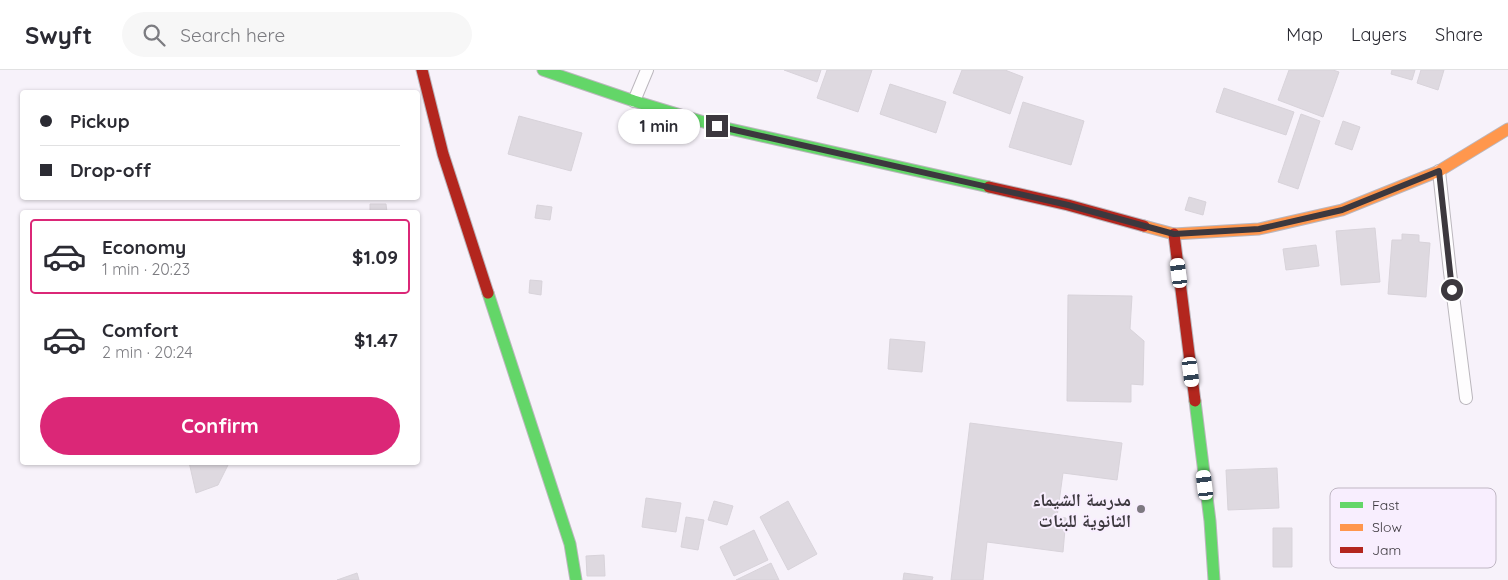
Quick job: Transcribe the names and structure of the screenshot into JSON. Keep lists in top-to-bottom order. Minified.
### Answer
{"places":["مدرسة الشيماء الثانوية للبنات"],"legend":["Fast","Slow","Jam"],"page":{"header":"Swyft","search":"Search here","nav":["Map","Layers","Share"],"banner":["Pickup","Drop-off"],"bubble":"1 min","list":[{"name":"Economy","note":"1 min · 20:23","value":"$1.09"},{"name":"Comfort","note":"2 min · 20:24","value":"$1.47"}],"buttons":"Confirm"}}
